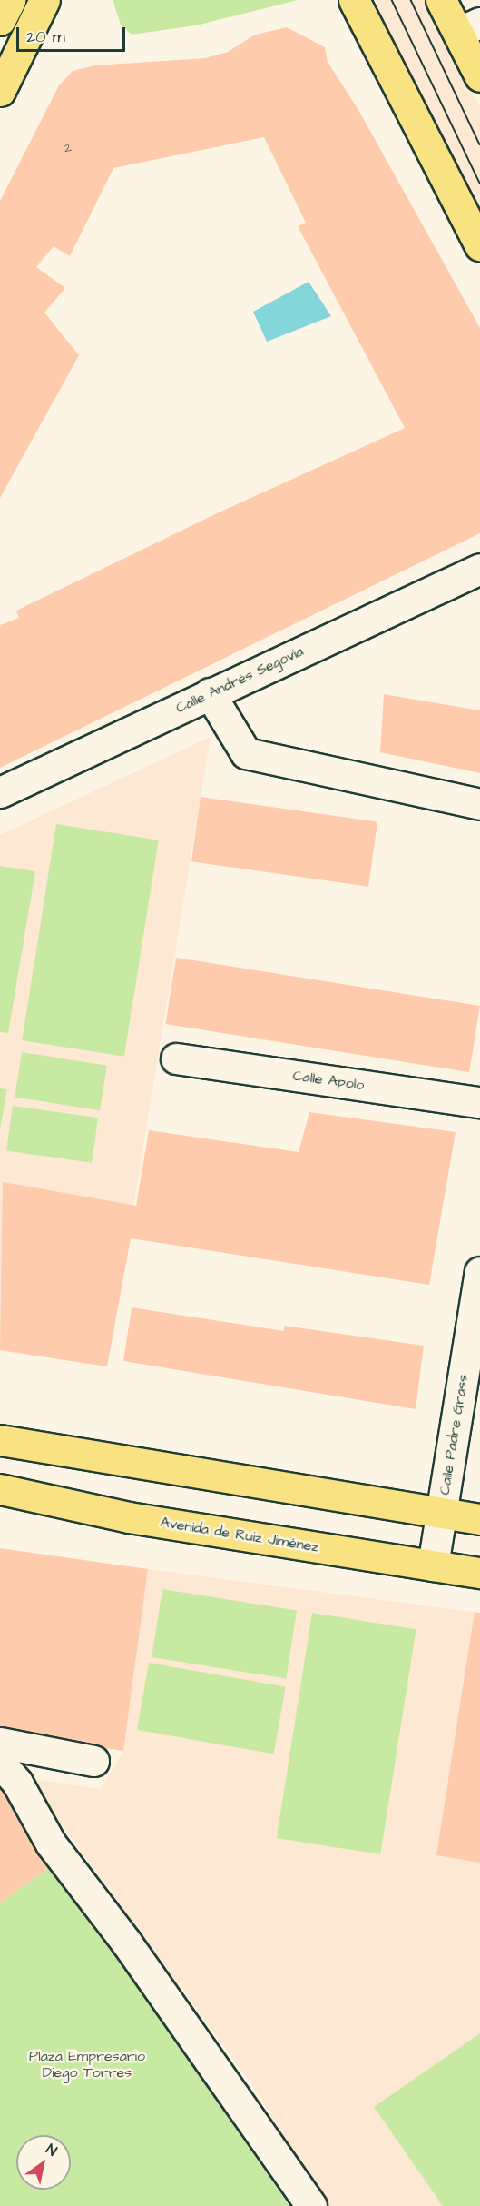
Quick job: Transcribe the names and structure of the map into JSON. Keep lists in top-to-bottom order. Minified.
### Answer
{"streets":{"main road":["Avenida de Ruiz Jiménez"],"street":["Calle Andrés Segovia","Calle Apolo","Calle Padre Grass"]},"crossings":[["Calle Padre Grass","Avenida de Ruiz Jiménez"]],"parks":["Plaza Empresario Diego Torres"],"house_numbers":["2"],"scale_bar":"20 m","north":"top right"}
